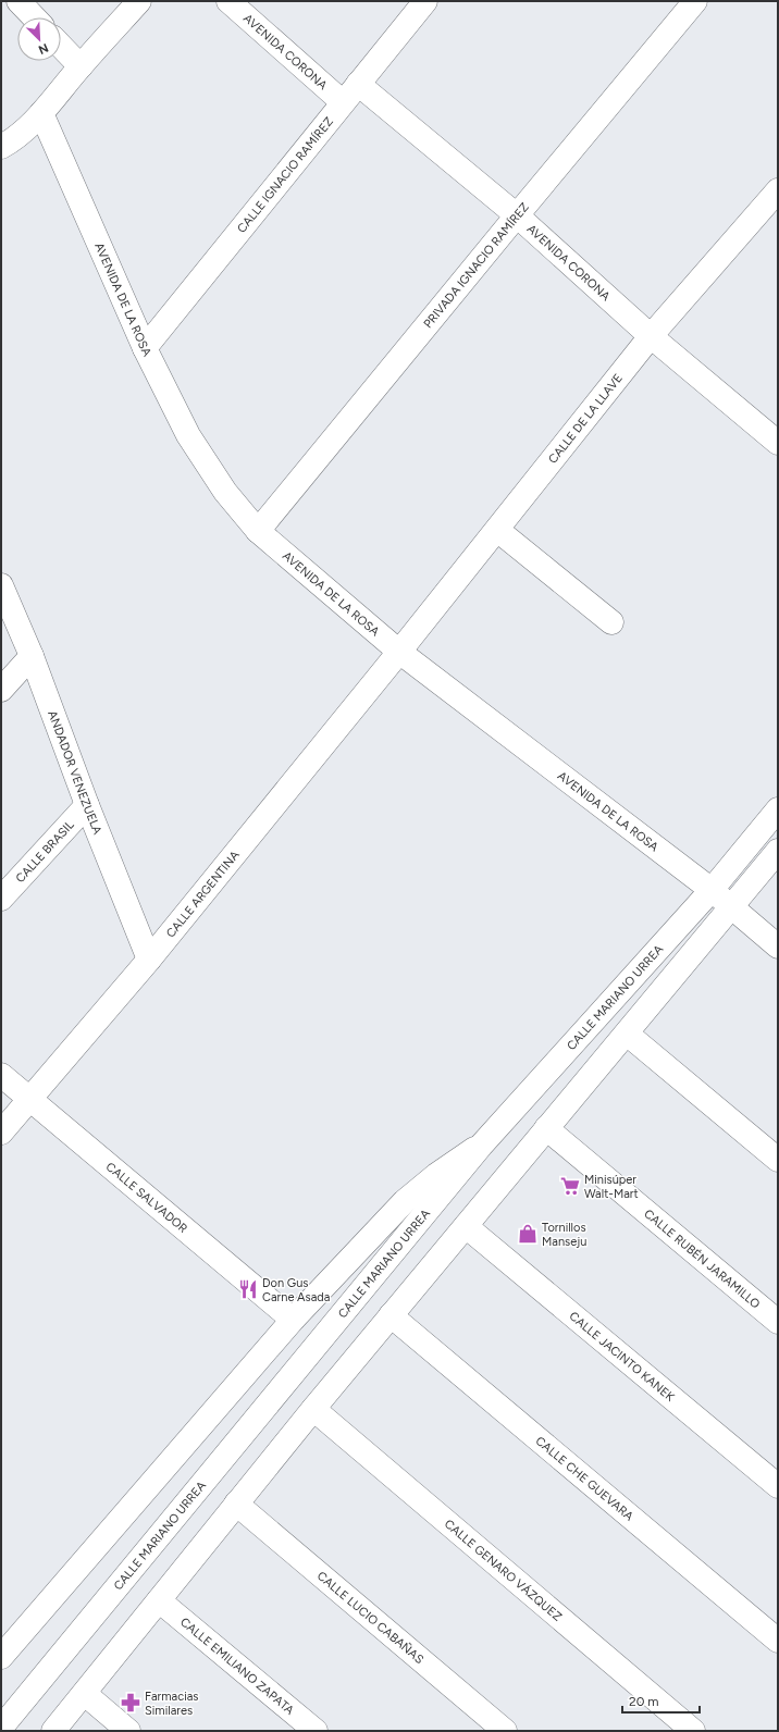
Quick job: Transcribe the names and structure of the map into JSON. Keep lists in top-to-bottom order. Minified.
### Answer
{"streets":{"street":["AVENIDA CORONA","CALLE IGNACIO RAMÍREZ","PRIVADA IGNACIO RAMÍREZ","AVENIDA DE LA ROSA","CALLE DE LA LLAVE","ANDADOR VENEZUELA","CALLE BRASIL","CALLE ARGENTINA","CALLE MARIANO URREA","CALLE SALVADOR","CALLE RUBÉN JARAMILLO","CALLE JACINTO KANEK","CALLE CHE GUEVARA","CALLE GENARO VÁZQUEZ","CALLE LUCIO CABAÑAS","CALLE EMILIANO ZAPATA"]},"crossings":[["AVENIDA CORONA","CALLE IGNACIO RAMÍREZ"],["AVENIDA CORONA","PRIVADA IGNACIO RAMÍREZ"],["AVENIDA CORONA","CALLE DE LA LLAVE"],["CALLE IGNACIO RAMÍREZ","AVENIDA DE LA ROSA"],["PRIVADA IGNACIO RAMÍREZ","AVENIDA DE LA ROSA"],["AVENIDA DE LA ROSA","CALLE DE LA LLAVE"],["AVENIDA DE LA ROSA","CALLE ARGENTINA"],["AVENIDA DE LA ROSA","CALLE MARIANO URREA"],["CALLE DE LA LLAVE","CALLE ARGENTINA"],["ANDADOR VENEZUELA","CALLE BRASIL"],["ANDADOR VENEZUELA","CALLE ARGENTINA"],["CALLE ARGENTINA","CALLE SALVADOR"]],"places":{"supermarket":["Minisúper Walt-Mart"],"shop":["Tornillos Manseju"],"restaurant":["Don Gus Carne Asada"],"pharmacy":["Farmacias Similares"]},"scale_bar":"20 m","north":"bottom right"}
